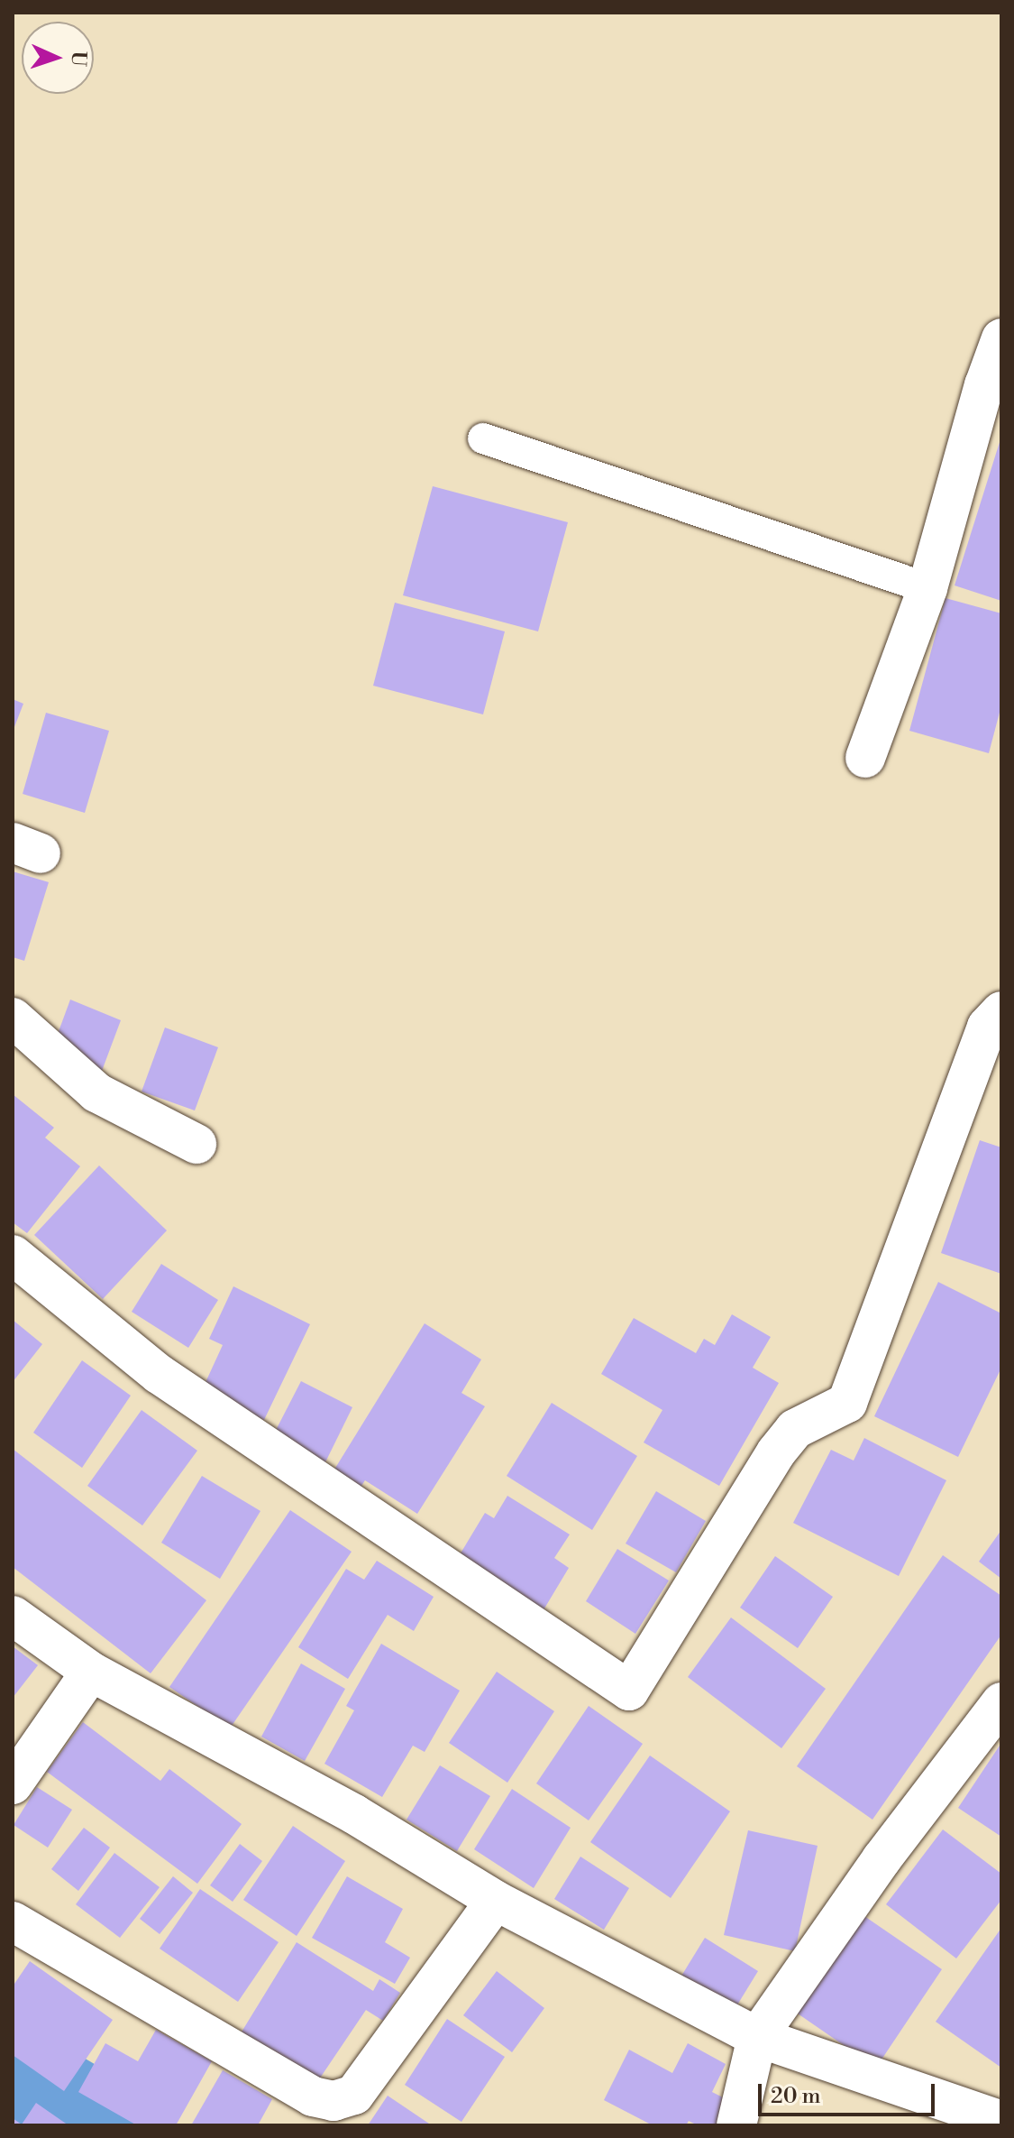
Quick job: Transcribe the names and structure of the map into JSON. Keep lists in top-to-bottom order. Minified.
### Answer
{"scale_bar":"20 m","north":"right"}
